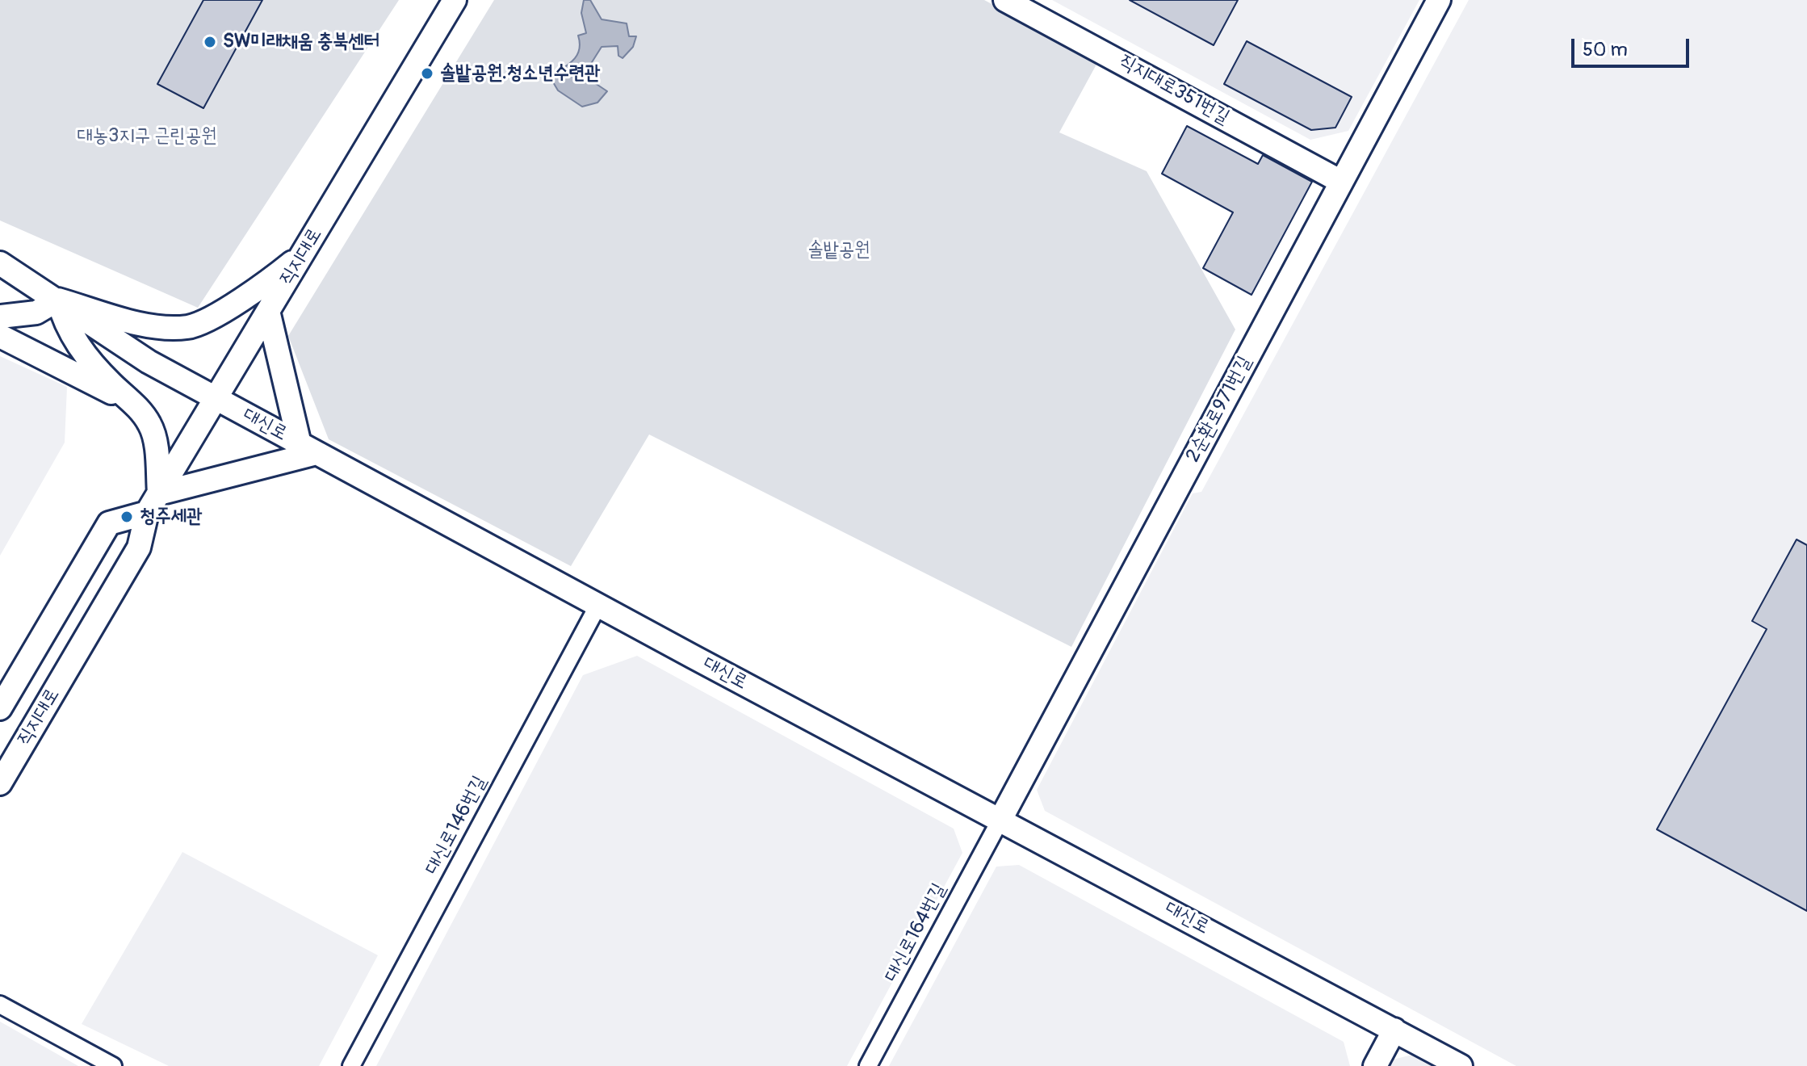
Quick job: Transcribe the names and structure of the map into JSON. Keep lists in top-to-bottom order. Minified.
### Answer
{"streets":{"street":["직지대로351번길","직지대로","2순환로971번길","대신로","대신로146번길","대신로164번길"]},"crossings":[["직지대로351번길","2순환로971번길"],["직지대로","대신로"],["2순환로971번길","대신로"],["2순환로971번길","대신로164번길"],["대신로","대신로146번길"],["대신로","대신로164번길"]],"parks":["대농3지구 근린공원","솔밭공원"],"places":["SW미래채움 충북센터","솔밭공원.청소년수련관","청주세관"],"scale_bar":"50 m"}
